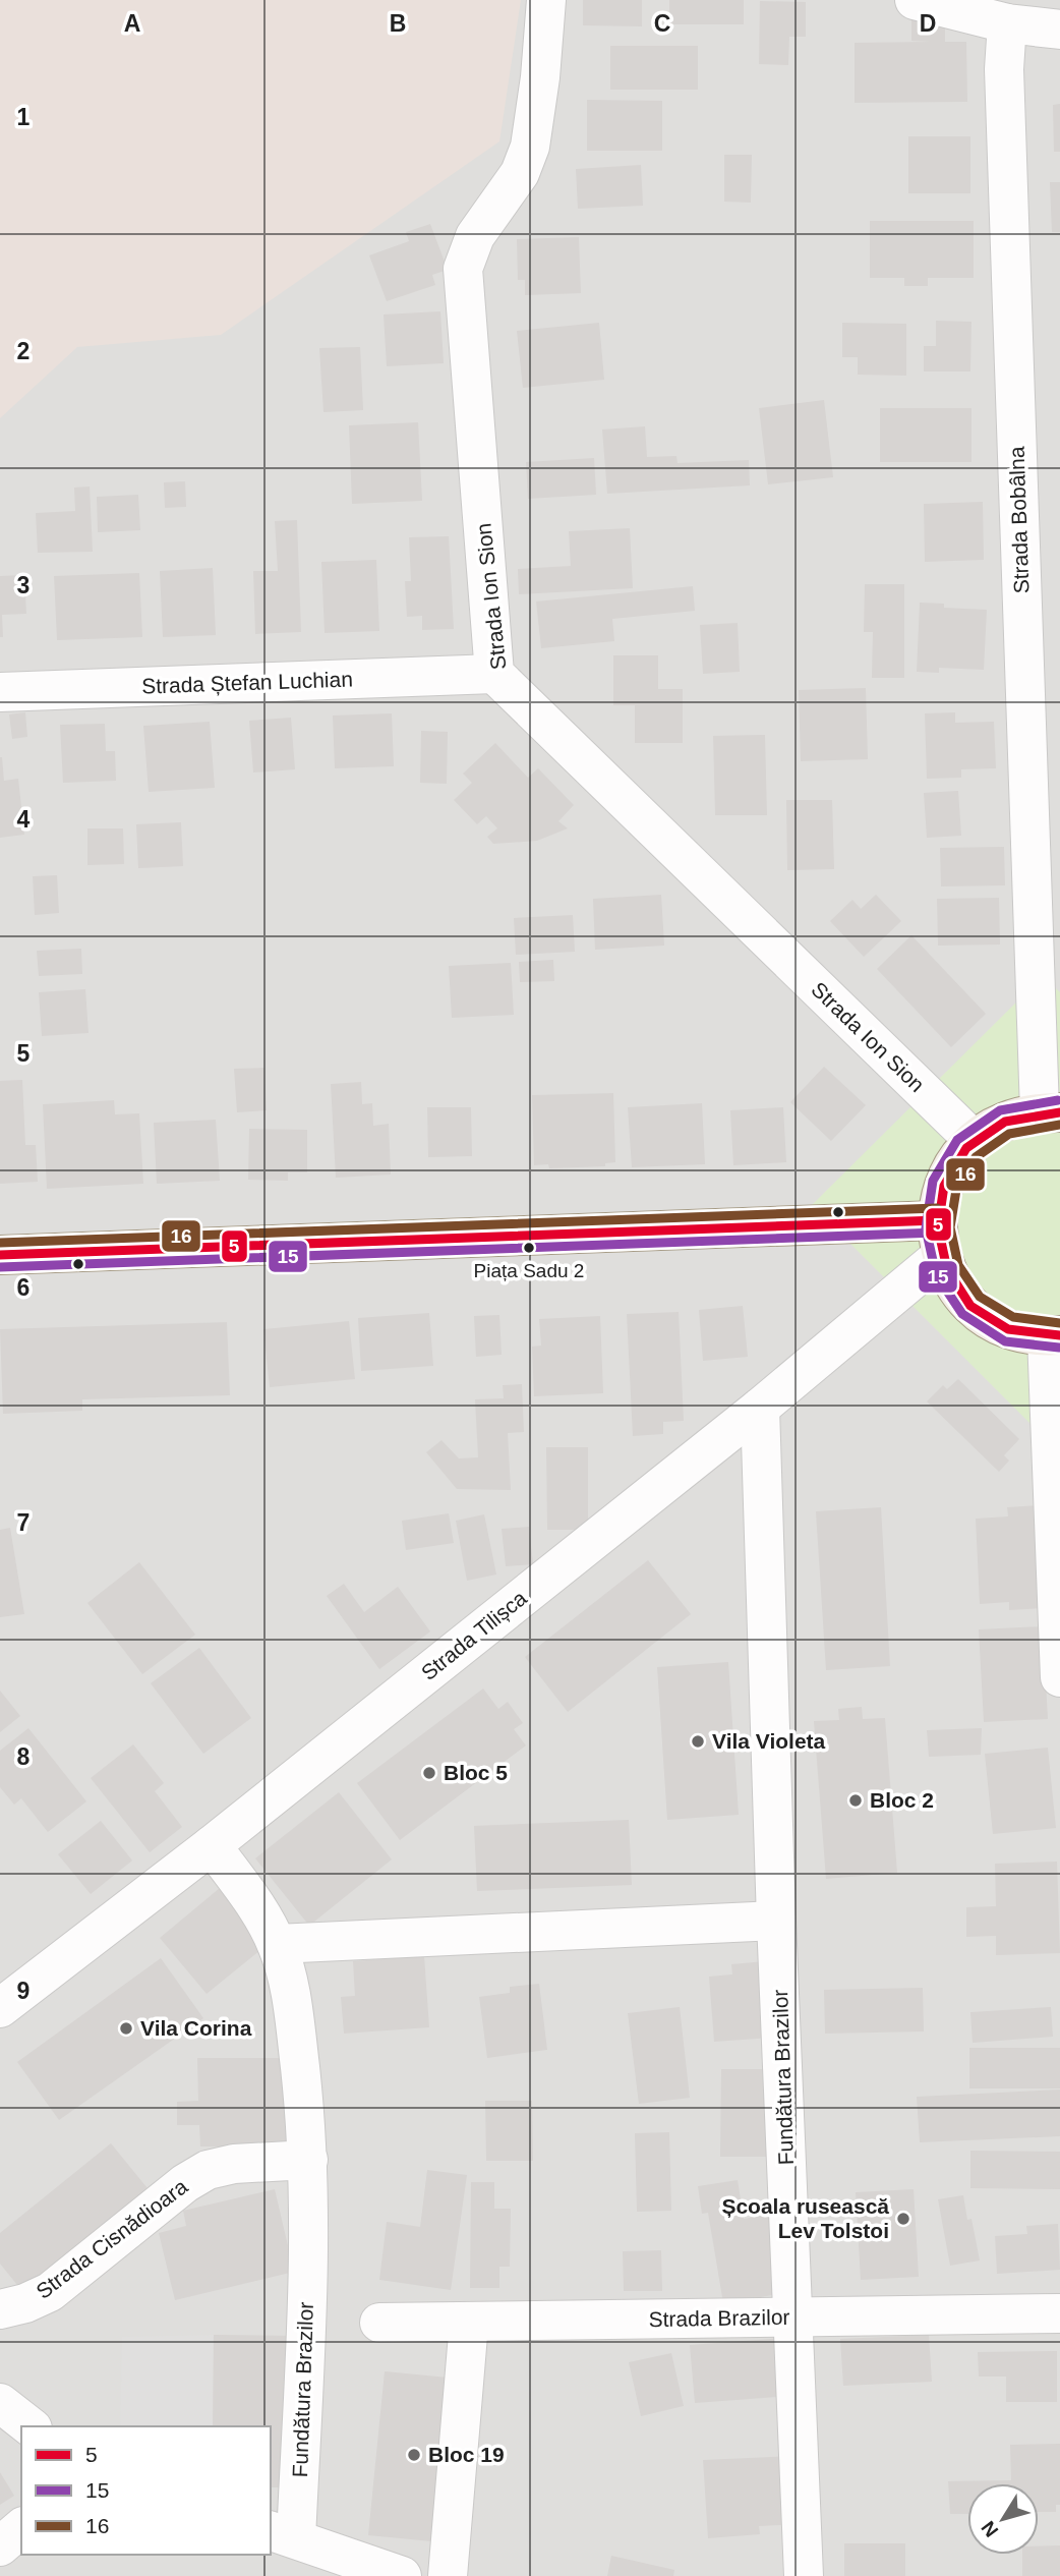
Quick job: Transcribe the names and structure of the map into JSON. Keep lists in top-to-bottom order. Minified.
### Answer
{"streets":{"street":["Strada Bobâlna","Strada Ion Sion","Strada Ștefan Luchian","Strada Tilișca","Fundătura Brazilor","Strada Cisnădioara","Strada Brazilor"]},"crossings":[["Strada Ion Sion","Strada Ștefan Luchian"],["Strada Tilișca","Fundătura Brazilor"],["Fundătura Brazilor","Strada Cisnădioara"],["Fundătura Brazilor","Strada Brazilor"]],"places":["Piața Sadu 2","Vila Violeta","Bloc 5","Bloc 2","Vila Corina","Școala rusească Lev Tolstoi","Bloc 19"],"lines":["transit line 15","transit line 5","transit line 16"],"legend":["5","15","16"],"north":"bottom left","grid":{"columns":["A","B","C","D"],"rows":["1","2","3","4","5","6","7","8","9"]}}
